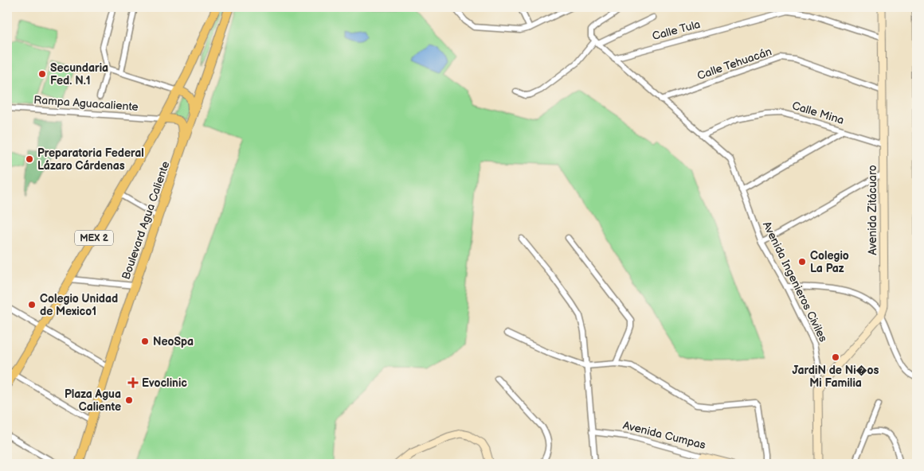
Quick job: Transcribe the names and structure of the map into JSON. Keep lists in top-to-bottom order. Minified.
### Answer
{"streets":{"main road":["Boulevard Agua Caliente","MEX 2"],"street":["Calle Tula","Calle Tehuacán","Rampa Aguacaliente","Calle Mina","Avenida Zitácuaro","Avenida Ingenieros Civiles","Avenida Cumpas"]},"crossings":[["Calle Tula","Avenida Zitácuaro"],["Calle Tula","Avenida Ingenieros Civiles"],["Calle Tehuacán","Avenida Zitácuaro"],["Calle Tehuacán","Avenida Ingenieros Civiles"],["Rampa Aguacaliente","MEX 2"],["Calle Mina","Avenida Zitácuaro"],["Calle Mina","Avenida Ingenieros Civiles"]],"places":{"other":["Secundaria Fed. N.1","Preparatoria Federal Lázaro Cárdenas","Colegio La Paz","Colegio Unidad de Mexico1","NeoSpa","JardiN de Ni�os Mi Familia","Plaza Agua Caliente"],"health":["Evoclinic"]}}
